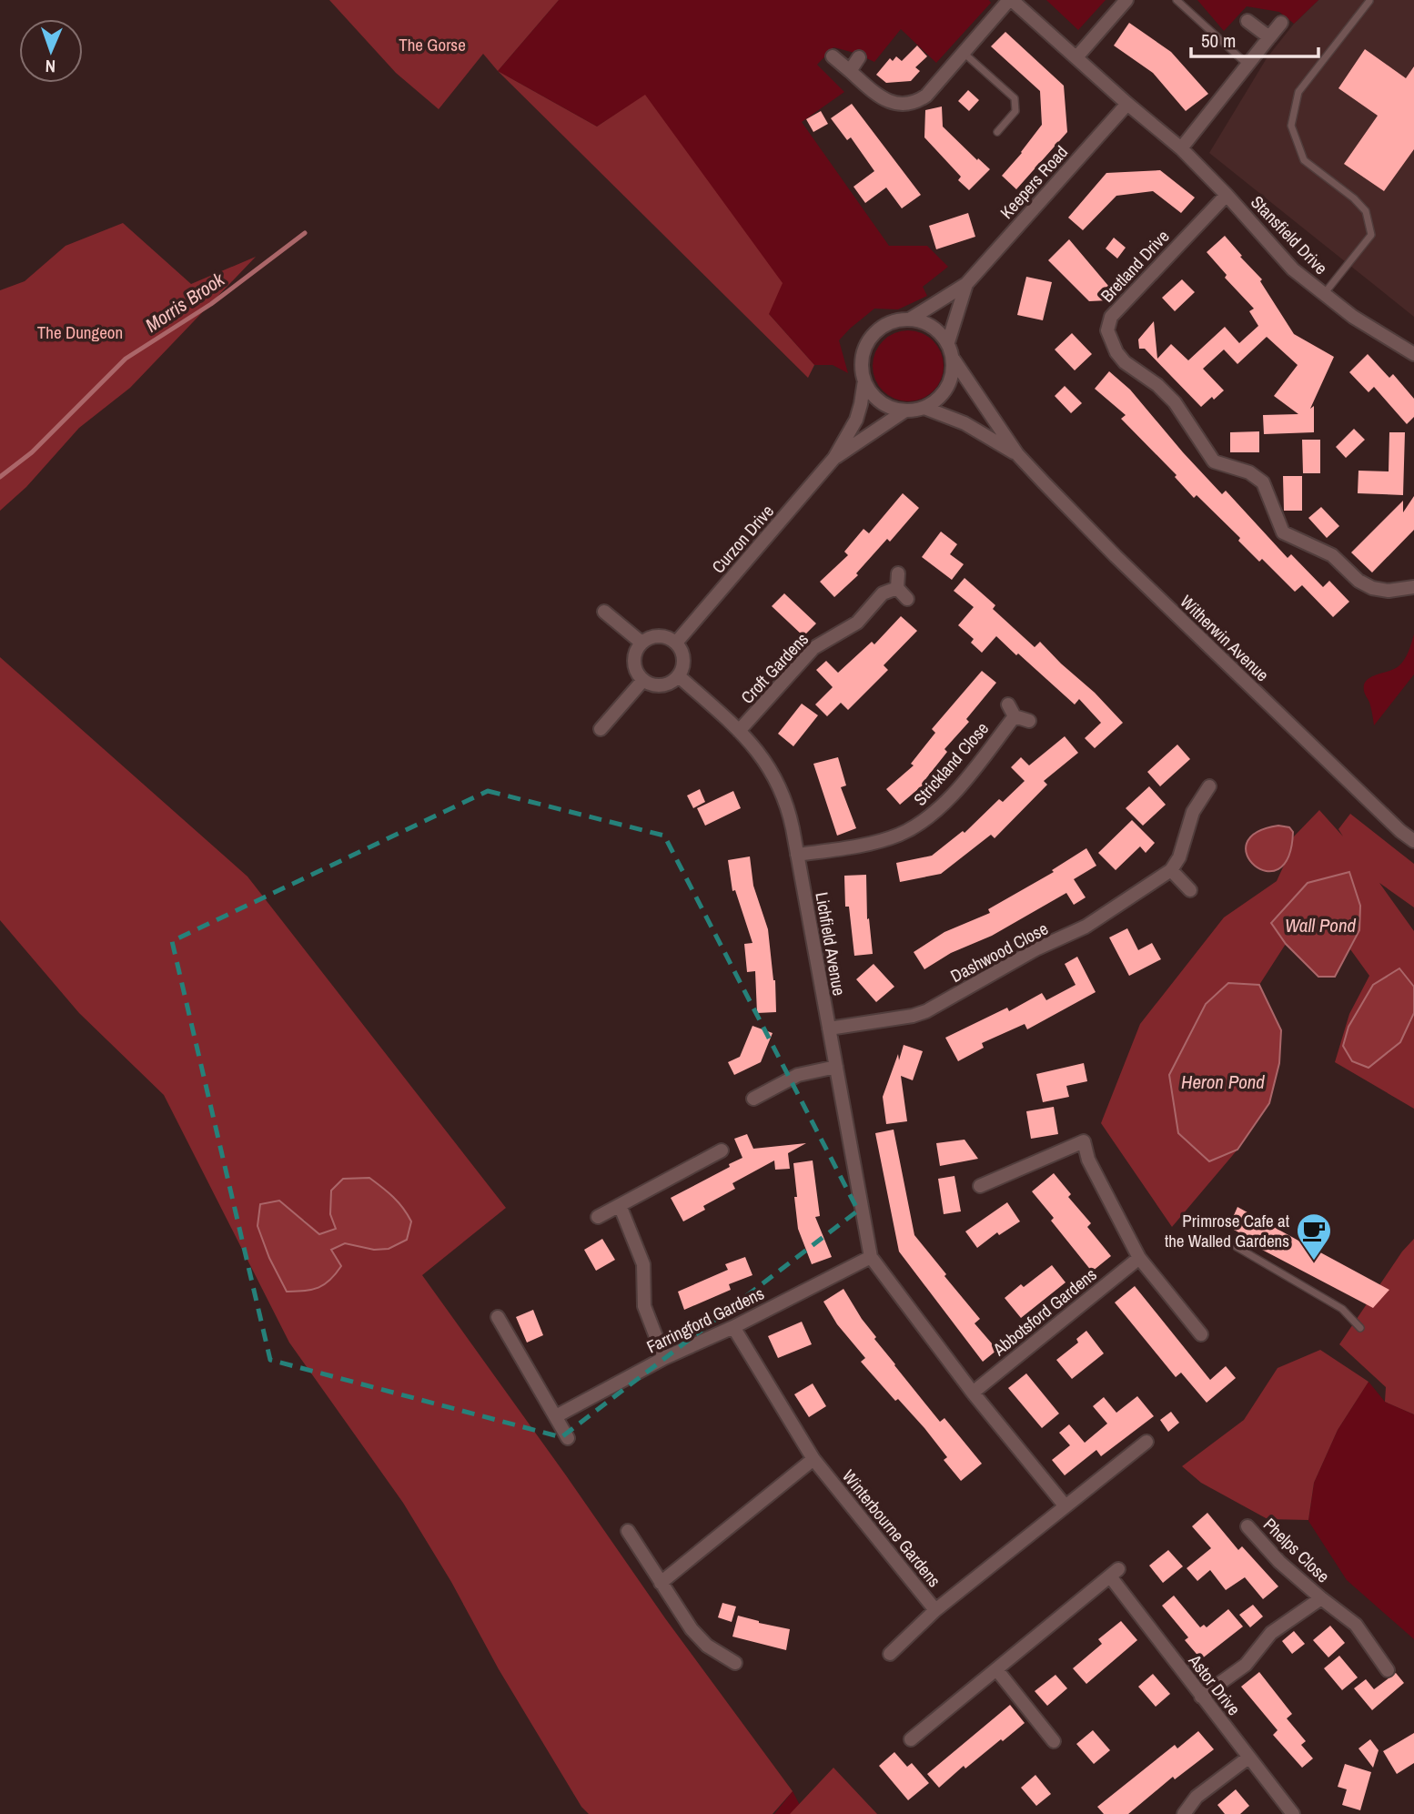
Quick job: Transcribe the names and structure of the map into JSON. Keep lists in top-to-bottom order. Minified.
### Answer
{"streets":{"street":["Keepers Road","Stansfield Drive","Bretland Drive","Curzon Drive","Witherwin Avenue","Croft Gardens","Strickland Close","Lichfield Avenue","Dashwood Close","Abbotsford Gardens","Farringford Gardens","Winterbourne Gardens","Phelps Close","Astor Drive"]},"crossings":[["Keepers Road","Stansfield Drive"],["Stansfield Drive","Bretland Drive"],["Curzon Drive","Lichfield Avenue"],["Croft Gardens","Lichfield Avenue"],["Strickland Close","Lichfield Avenue"],["Lichfield Avenue","Dashwood Close"],["Lichfield Avenue","Farringford Gardens"],["Farringford Gardens","Winterbourne Gardens"],["Phelps Close","Astor Drive"]],"water":["Morris Brook","Wall Pond","Heron Pond"],"parks":["The Gorse","The Dungeon"],"places":{"cafe":["Primrose Cafe at the Walled Gardens"]},"scale_bar":"50 m","north":"bottom"}
